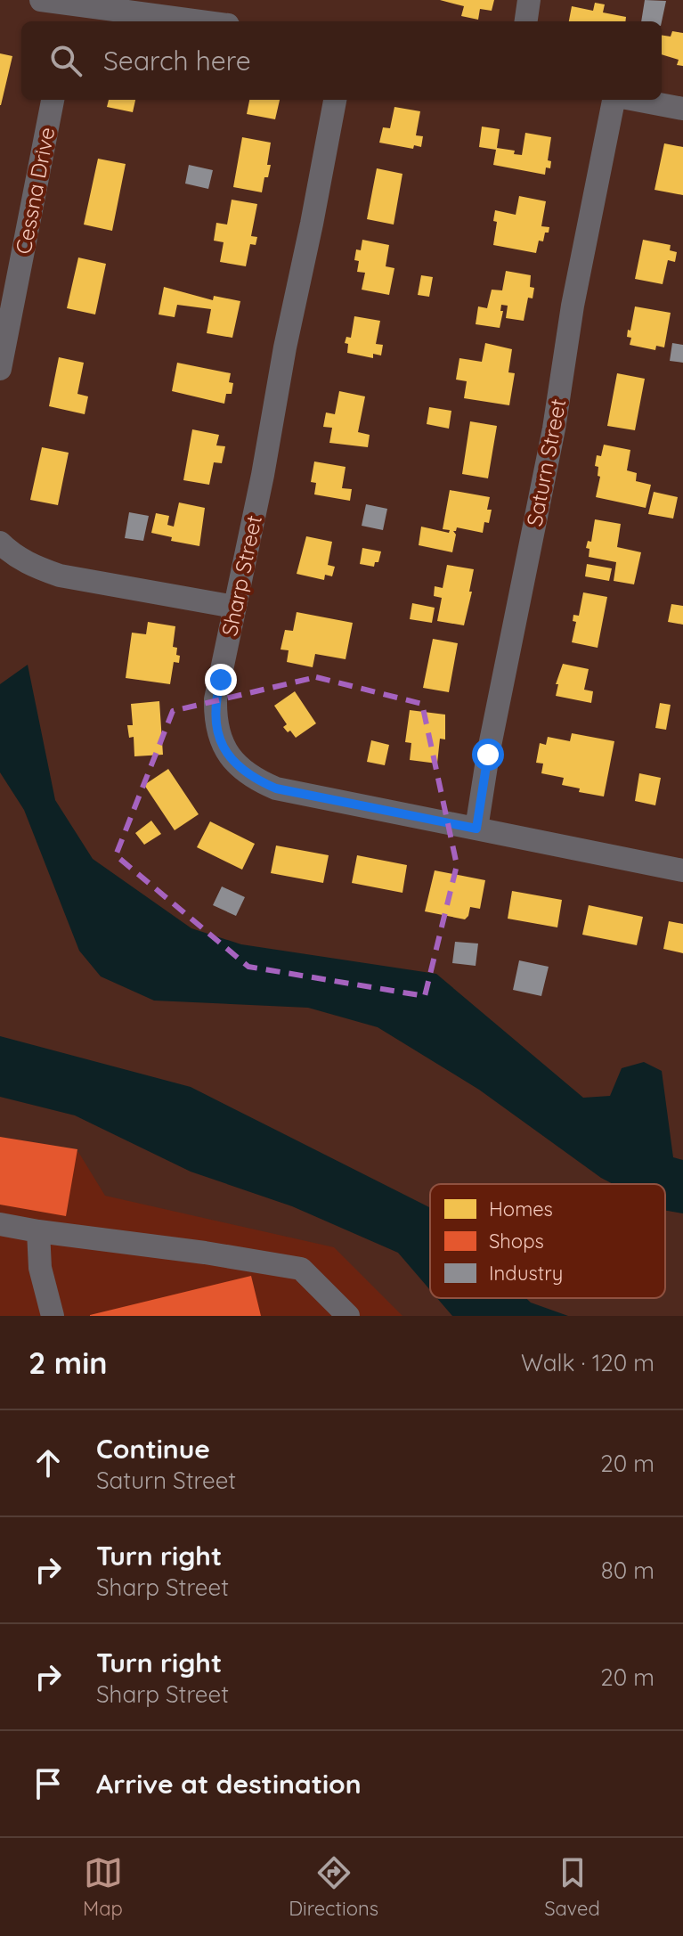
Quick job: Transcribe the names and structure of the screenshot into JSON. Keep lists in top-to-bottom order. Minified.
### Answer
{"streets":{"street":["Cessna Drive","Saturn Street","Sharp Street"]},"crossings":[["Saturn Street","Sharp Street"]],"legend":["Homes","Shops","Industry"],"page":{"search":"Search here","heading":["2 min","Walk · 120 m"],"list":[["Continue","Saturn Street","20 m"],["Turn right","Sharp Street","80 m"],["Turn right","Sharp Street","20 m"],"Arrive at destination"],"nav":["Map","Directions","Saved"]}}
